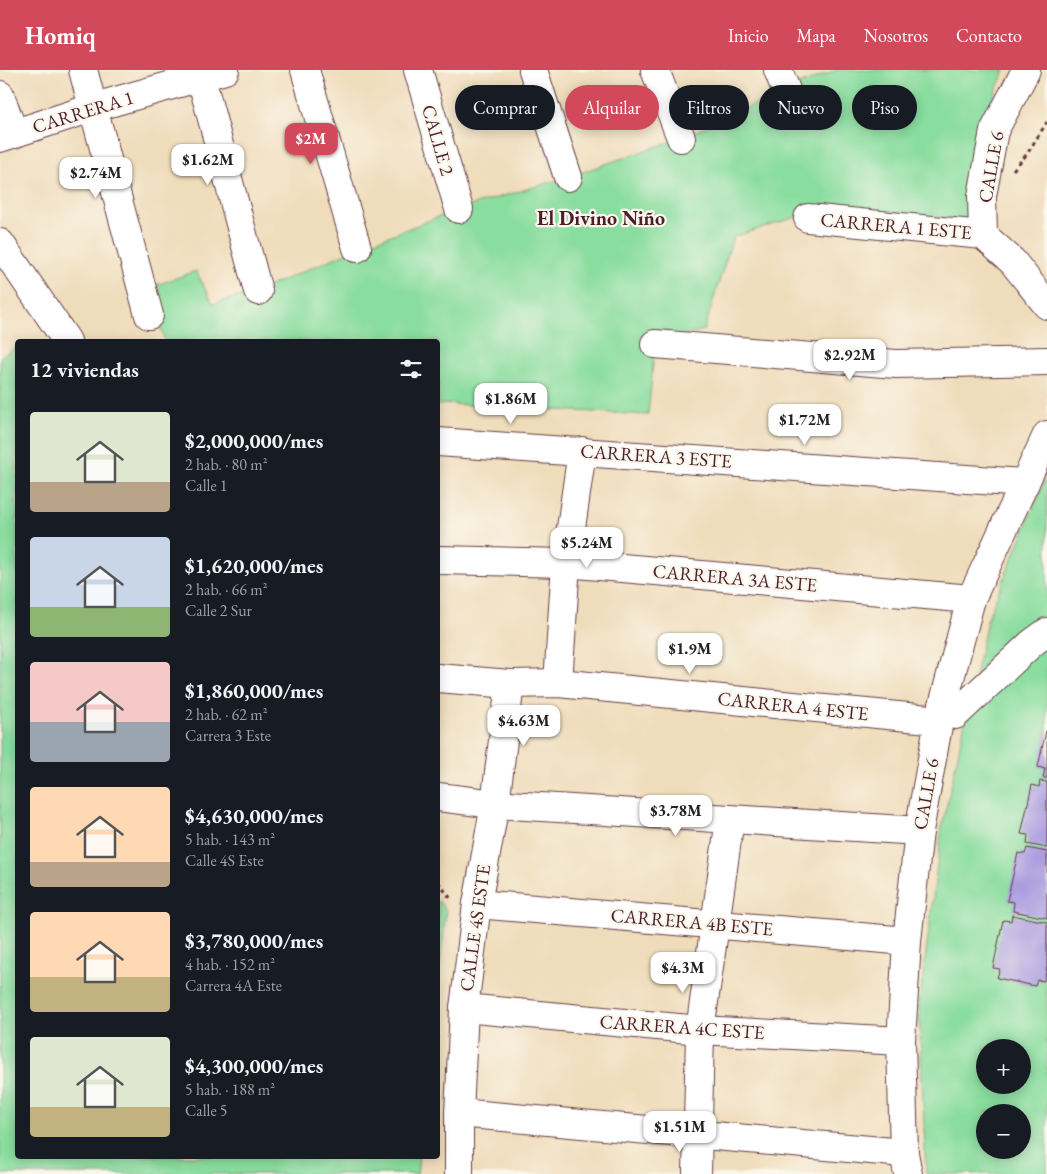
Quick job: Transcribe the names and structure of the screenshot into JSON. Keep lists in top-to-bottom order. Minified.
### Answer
{"streets":{"street":["CARRERA 1","CALLE 2","CALLE 6","CARRERA 1 ESTE","CARRERA 3 ESTE","CARRERA 3A ESTE","CARRERA 4 ESTE","CARRERA 4B ESTE","CALLE 4S ESTE","CARRERA 4C ESTE"]},"crossings":[["CALLE 6","CARRERA 1 ESTE"],["CALLE 6","CARRERA 3 ESTE"],["CALLE 6","CARRERA 3A ESTE"],["CALLE 6","CARRERA 4 ESTE"],["CALLE 6","CARRERA 4B ESTE"],["CALLE 6","CARRERA 4C ESTE"],["CARRERA 4 ESTE","CALLE 4S ESTE"],["CARRERA 4B ESTE","CALLE 4S ESTE"],["CALLE 4S ESTE","CARRERA 4C ESTE"]],"districts":["El Divino Niño"],"page":{"header":"Homiq","nav":["Inicio","Mapa","Nosotros","Contacto"],"chip":["Comprar","Alquilar","Filtros","Nuevo","Piso"],"price":["$2M","$1.62M","$2.74M","$2.92M","$1.86M","$1.72M","$5.24M","$1.9M","$4.63M","$3.78M","$4.3M","$1.51M"],"heading":"12 viviendas","list":[{"name":"$2,000,000/mes","note":"2 hab. · 80 m² · Calle 1"},{"name":"$1,620,000/mes","note":"2 hab. · 66 m² · Calle 2 Sur"},{"name":"$1,860,000/mes","note":"2 hab. · 62 m² · Carrera 3 Este"},{"name":"$4,630,000/mes","note":"5 hab. · 143 m² · Calle 4S Este"},{"name":"$3,780,000/mes","note":"4 hab. · 152 m² · Carrera 4A Este"},{"name":"$4,300,000/mes","note":"5 hab. · 188 m² · Calle 5"}],"map_buttons":["+","−"]}}
